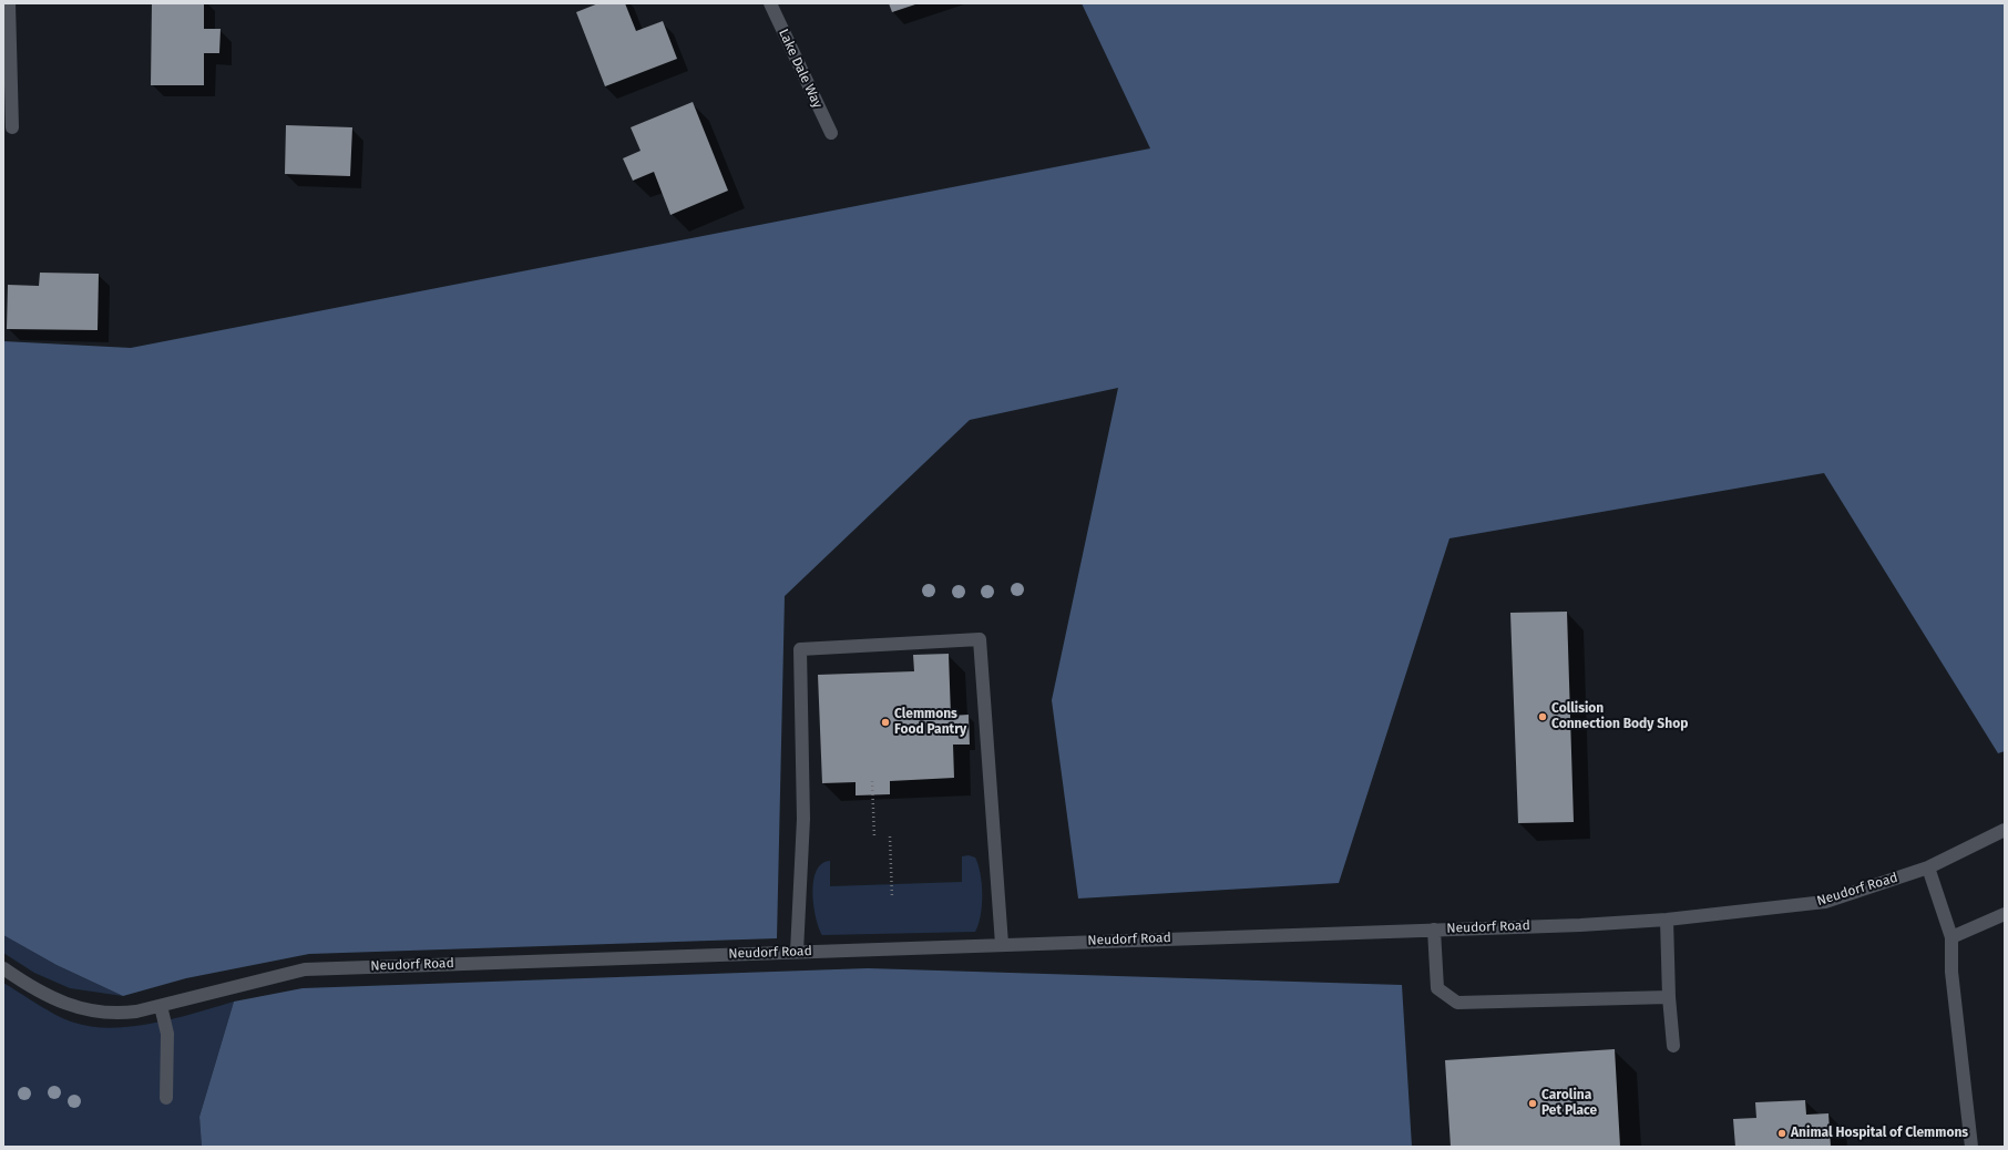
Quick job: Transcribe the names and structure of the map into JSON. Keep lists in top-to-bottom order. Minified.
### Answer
{"streets":{"street":["Lake Dale Way","Neudorf Road"]},"places":["Collision Connection Body Shop","Clemmons Food Pantry","Carolina Pet Place","Animal Hospital of Clemmons"]}
